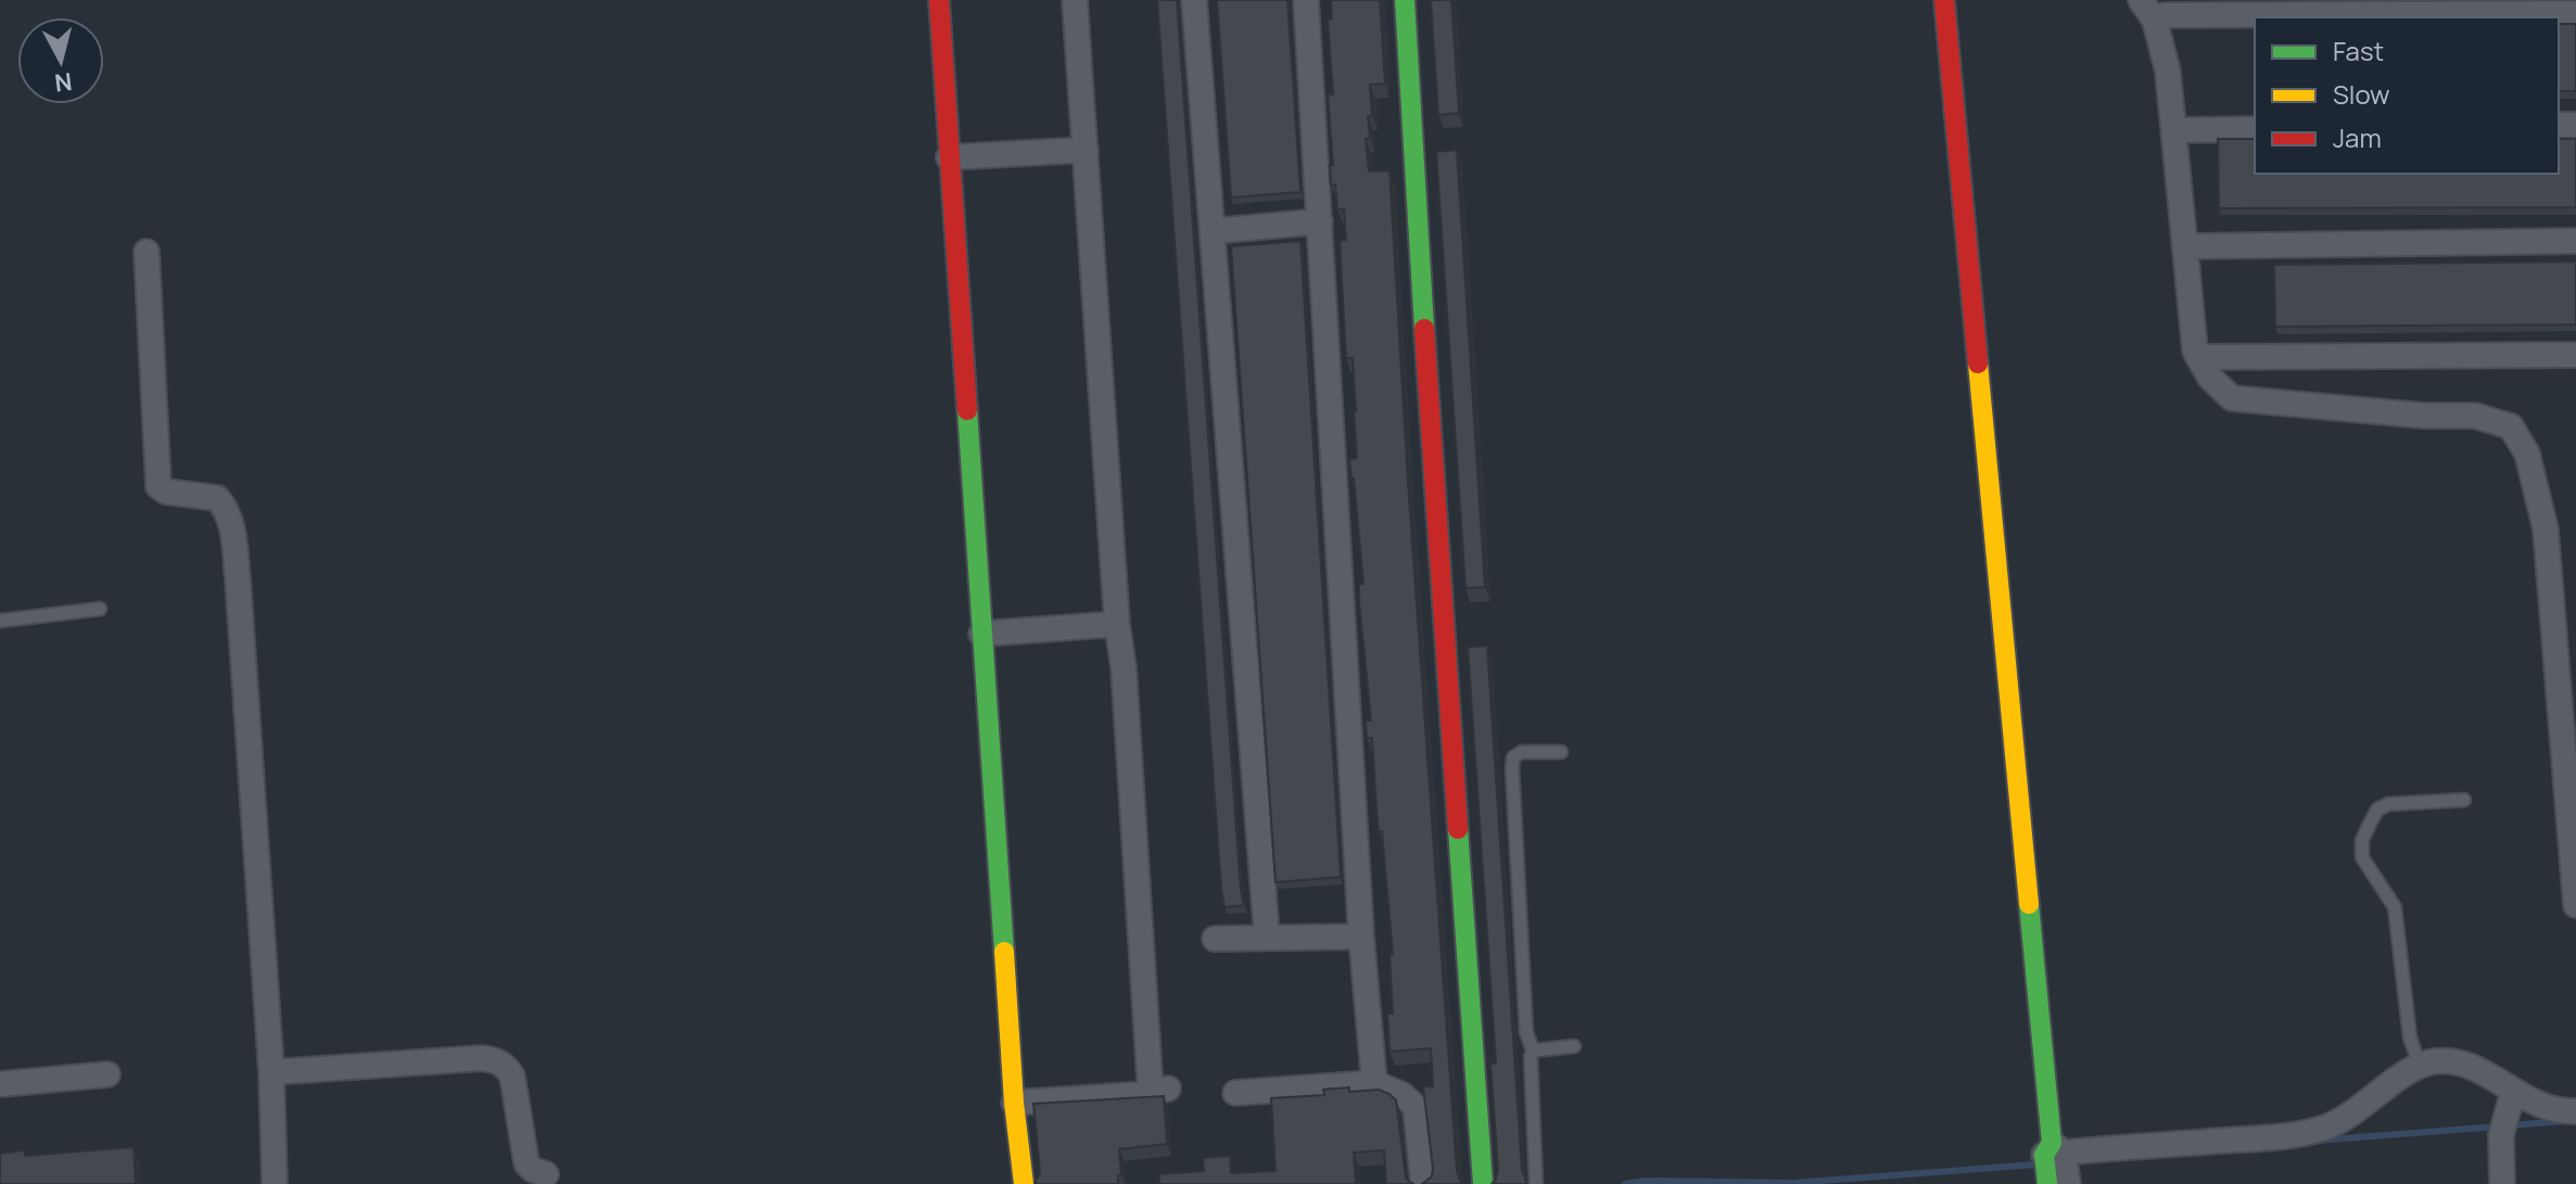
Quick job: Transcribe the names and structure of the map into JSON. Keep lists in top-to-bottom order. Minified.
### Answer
{"legend":["Fast","Slow","Jam"],"north":"bottom"}
